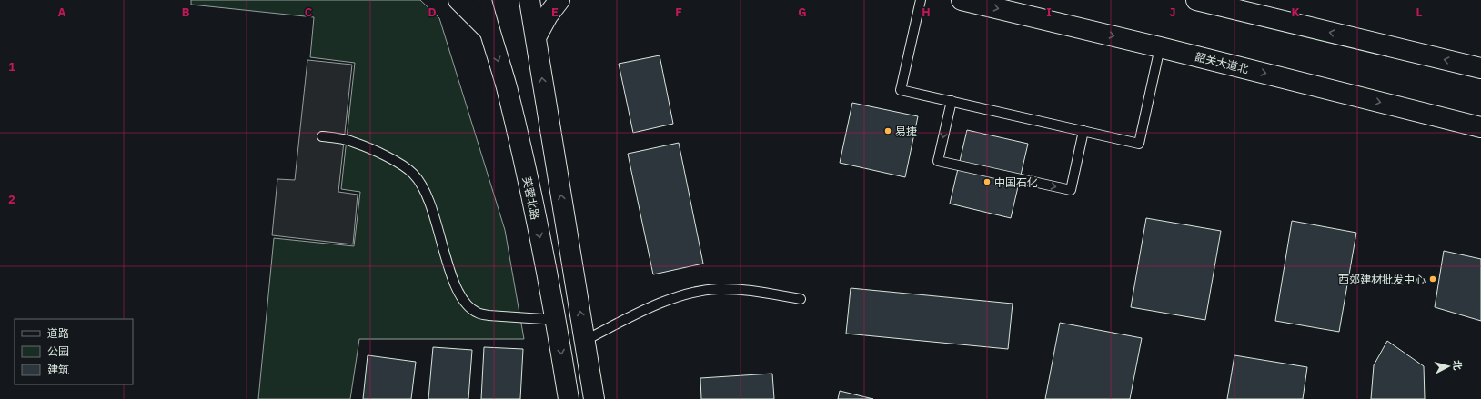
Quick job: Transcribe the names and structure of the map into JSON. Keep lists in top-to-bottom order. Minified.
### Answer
{"streets":{"main road":["韶关大道北","芙蓉北路"]},"places":["易捷","中国石化","西郊建材批发中心"],"legend":["道路","公园","建筑"],"north":"right","grid":{"columns":["A","B","C","D","E","F","G","H","I","J","K","L"],"rows":["1","2"]}}
